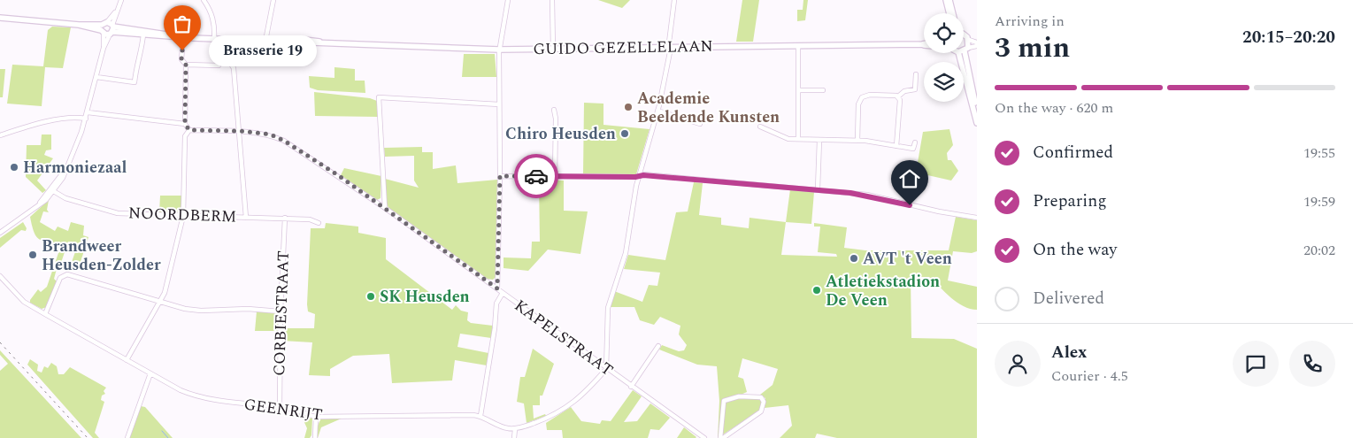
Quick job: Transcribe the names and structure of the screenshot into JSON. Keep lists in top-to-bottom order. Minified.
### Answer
{"streets":{"main road":["GUIDO GEZELLELAAN"],"street":["NOORDBERM","CORBIESTRAAT","KAPELSTRAAT","GEENRIJT"]},"crossings":[["NOORDBERM","CORBIESTRAAT"],["CORBIESTRAAT","GEENRIJT"]],"places":["Brasserie 19","Academie Beeldende Kunsten","Chiro Heusden","Harmoniezaal","Brandweer Heusden-Zolder","AVT 't Veen","Atletiekstadion De Veen","SK Heusden"],"page":{"heading":["3 min","Arriving in","20:15–20:20"],"panel":["Alex","Courier · 4.5"],"bubble":"Brasserie 19","bar":"On the way · 620 m","list":[["Confirmed","19:55"],["Preparing","19:59"],["On the way","20:02"],"Delivered"]}}
